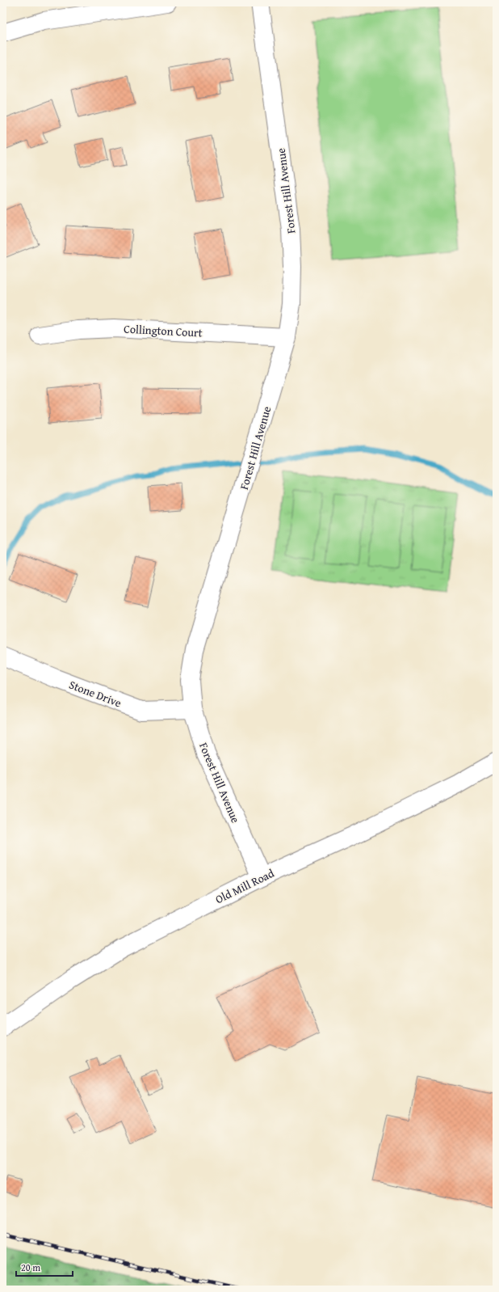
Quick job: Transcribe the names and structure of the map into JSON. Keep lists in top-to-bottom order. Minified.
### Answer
{"streets":{"street":["Forest Hill Avenue","Collington Court","Stone Drive","Old Mill Road"]},"crossings":[["Forest Hill Avenue","Collington Court"],["Forest Hill Avenue","Stone Drive"],["Forest Hill Avenue","Old Mill Road"]],"scale_bar":"20 m"}
